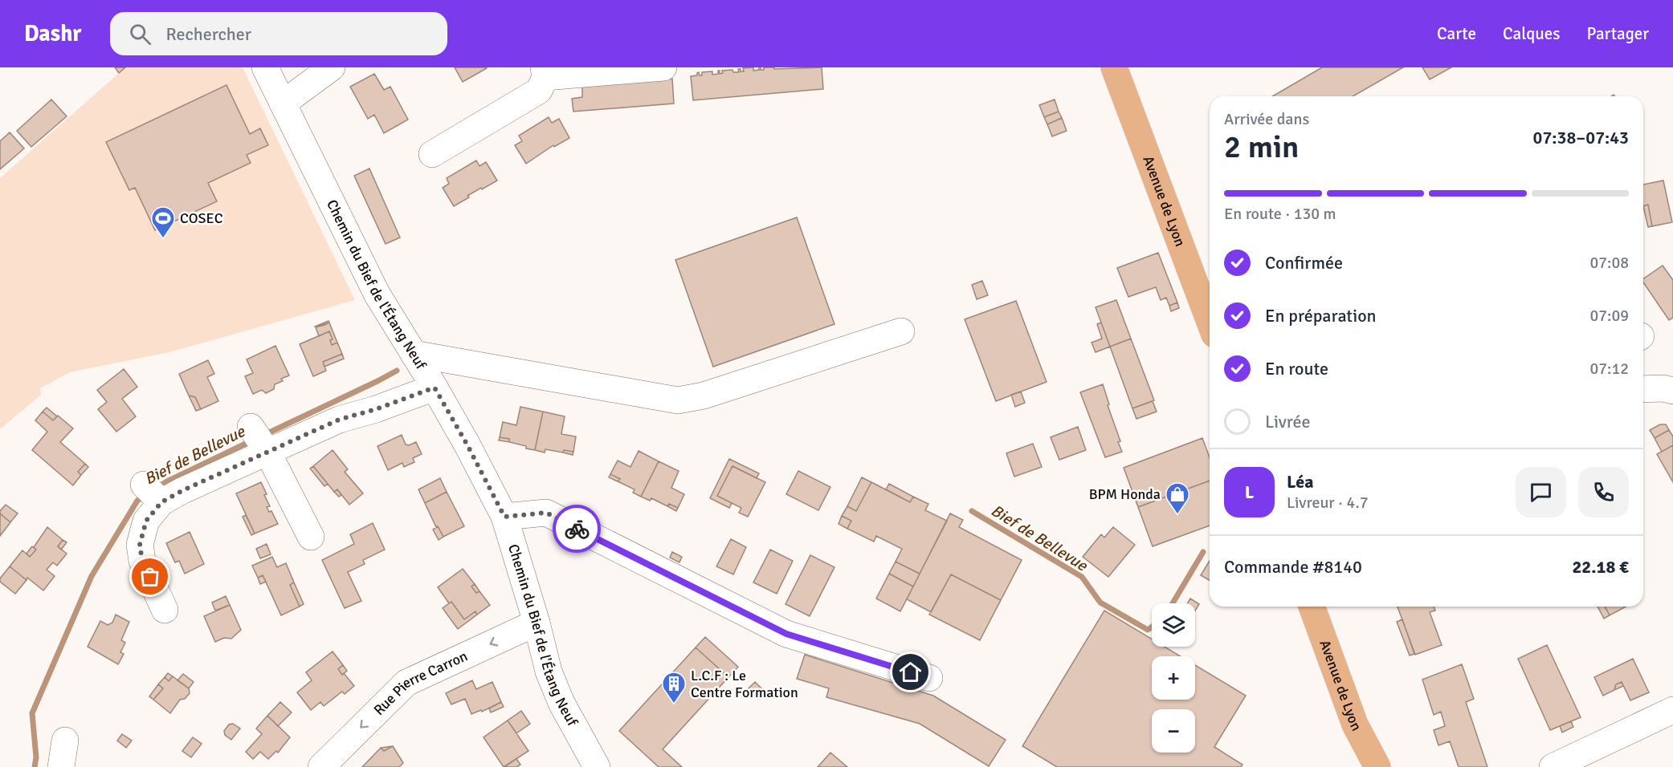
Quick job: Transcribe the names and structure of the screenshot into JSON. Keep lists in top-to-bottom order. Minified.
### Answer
{"streets":{"main road":["Avenue de Lyon"],"street":["Chemin du Bief de l'Étang Neuf","Rue Pierre Carron"]},"crossings":[["Chemin du Bief de l'Étang Neuf","Rue Pierre Carron"]],"one_way":["Rue Pierre Carron"],"water":["Bief de Bellevue"],"places":{"sports":["COSEC"],"shop":["BPM Honda"],"building":["L.C.F : Le Centre Formation"]},"page":{"header":"Dashr","search":"Rechercher","nav":["Carte","Calques","Partager"],"heading":["2 min","Arrivée dans","07:38–07:43"],"panel":["Léa","Livreur · 4.7","Commande #8140","22.18 €"],"bar":"En route · 130 m","list":[["Confirmée","07:08"],["En préparation","07:09"],["En route","07:12"],"Livrée"],"round":"L","map_buttons":["+","−"]}}
